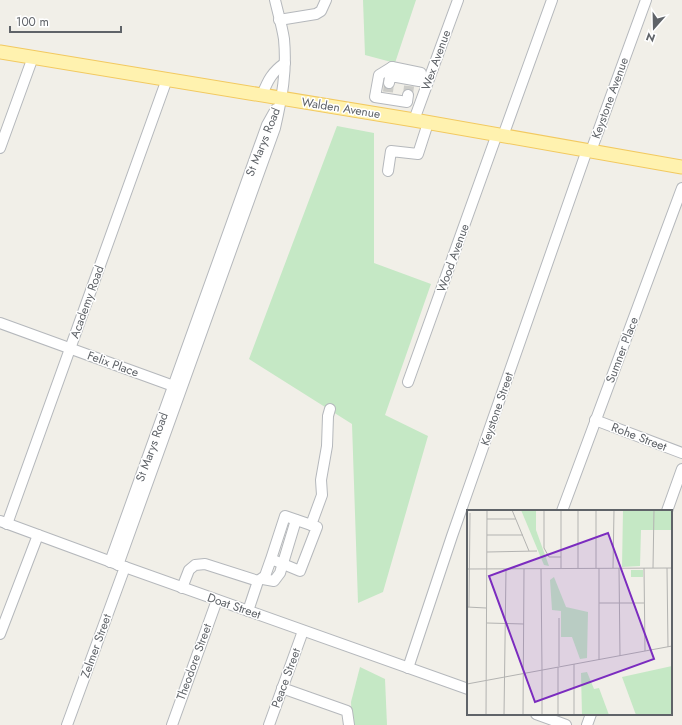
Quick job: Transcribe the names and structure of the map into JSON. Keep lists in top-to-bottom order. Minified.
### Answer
{"streets":{"main road":["Walden Avenue"],"street":["Wex Avenue","Keystone Avenue","St Marys Road","Wood Avenue","Academy Road","Sumner Place","Felix Place","Keystone Street","Rohe Street","Doat Street","Zelmer Street","Theodore Street","Peace Street"]},"crossings":[["Wex Avenue","Walden Avenue"],["Keystone Avenue","Walden Avenue"],["Keystone Avenue","Keystone Street"],["Walden Avenue","St Marys Road"],["Walden Avenue","Wood Avenue"],["Walden Avenue","Academy Road"],["Walden Avenue","Keystone Street"],["St Marys Road","Felix Place"],["St Marys Road","Doat Street"],["St Marys Road","Zelmer Street"],["Academy Road","Felix Place"],["Academy Road","Doat Street"],["Sumner Place","Rohe Street"],["Keystone Street","Doat Street"],["Doat Street","Zelmer Street"],["Doat Street","Theodore Street"],["Doat Street","Peace Street"]],"scale_bar":"100 m","north":"bottom"}
